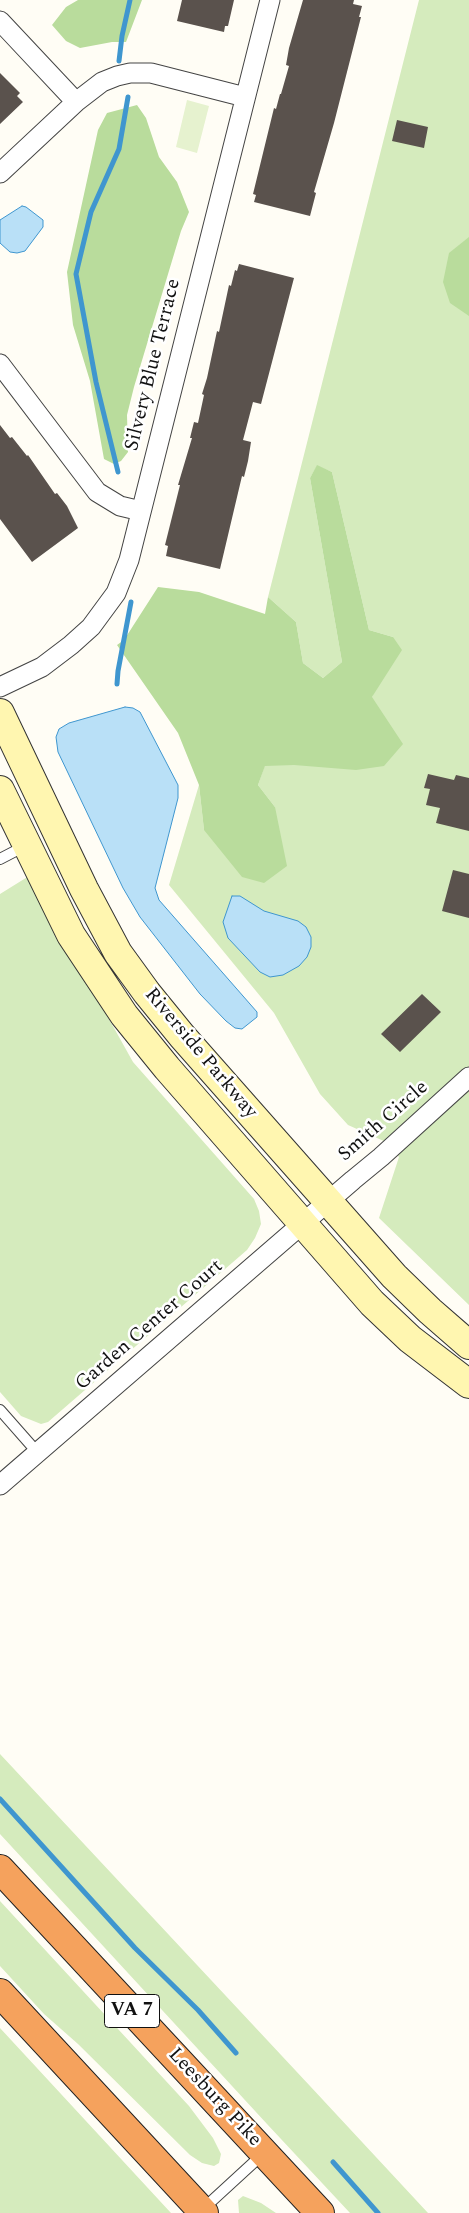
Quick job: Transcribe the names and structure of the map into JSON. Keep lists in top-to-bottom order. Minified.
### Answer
{"streets":{"highway":["VA 7","Leesburg Pike"],"main road":["Riverside Parkway"],"street":["Silvery Blue Terrace","Smith Circle","Garden Center Court"]},"crossings":[["Riverside Parkway","Smith Circle"],["Riverside Parkway","Garden Center Court"],["Smith Circle","Garden Center Court"],["VA 7","Leesburg Pike"]]}
